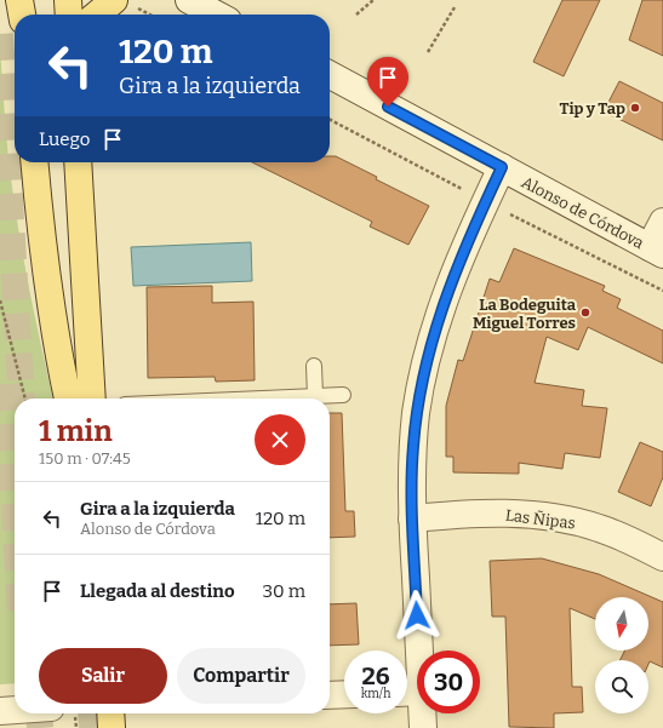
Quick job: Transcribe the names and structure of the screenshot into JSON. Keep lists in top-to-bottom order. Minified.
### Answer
{"streets":{"street":["Alonso de Córdova","Las Ñipas"]},"places":["Tip y Tap","La Bodeguita Miguel Torres"],"north":"bottom","page":{"turn":["120 m","Gira a la izquierda"],"then":"Luego","heading":["1 min","150 m · 07:45"],"list":[{"name":"Gira a la izquierda","note":"Alonso de Córdova","value":"120 m"},{"name":"Llegada al destino","value":"30 m"}],"buttons":["Salir","Compartir"],"speed":"26 km/h","limit":"30"}}
